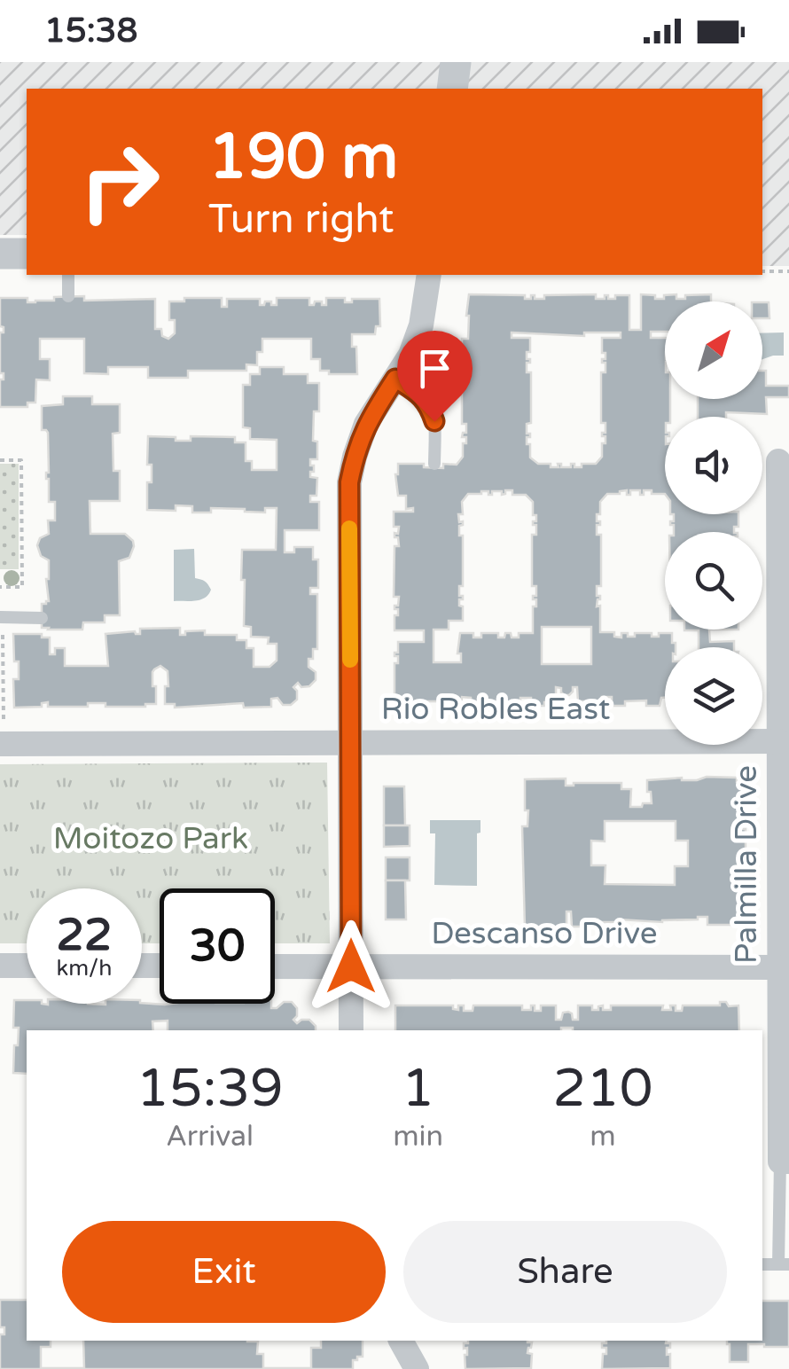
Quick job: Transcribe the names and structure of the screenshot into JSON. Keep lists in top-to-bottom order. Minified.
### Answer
{"streets":{"street":["Rio Robles East","Palmilla Drive","Descanso Drive"]},"crossings":[["Rio Robles East","Palmilla Drive"],["Palmilla Drive","Descanso Drive"]],"parks":["Moitozo Park"],"north":"top right","page":{"status":"15:38","turn":["190 m","Turn right"],"speed":"22 km/h","limit":"30","eta":["15:39","Arrival","1","min","210","m"],"buttons":["Exit","Share"]}}
